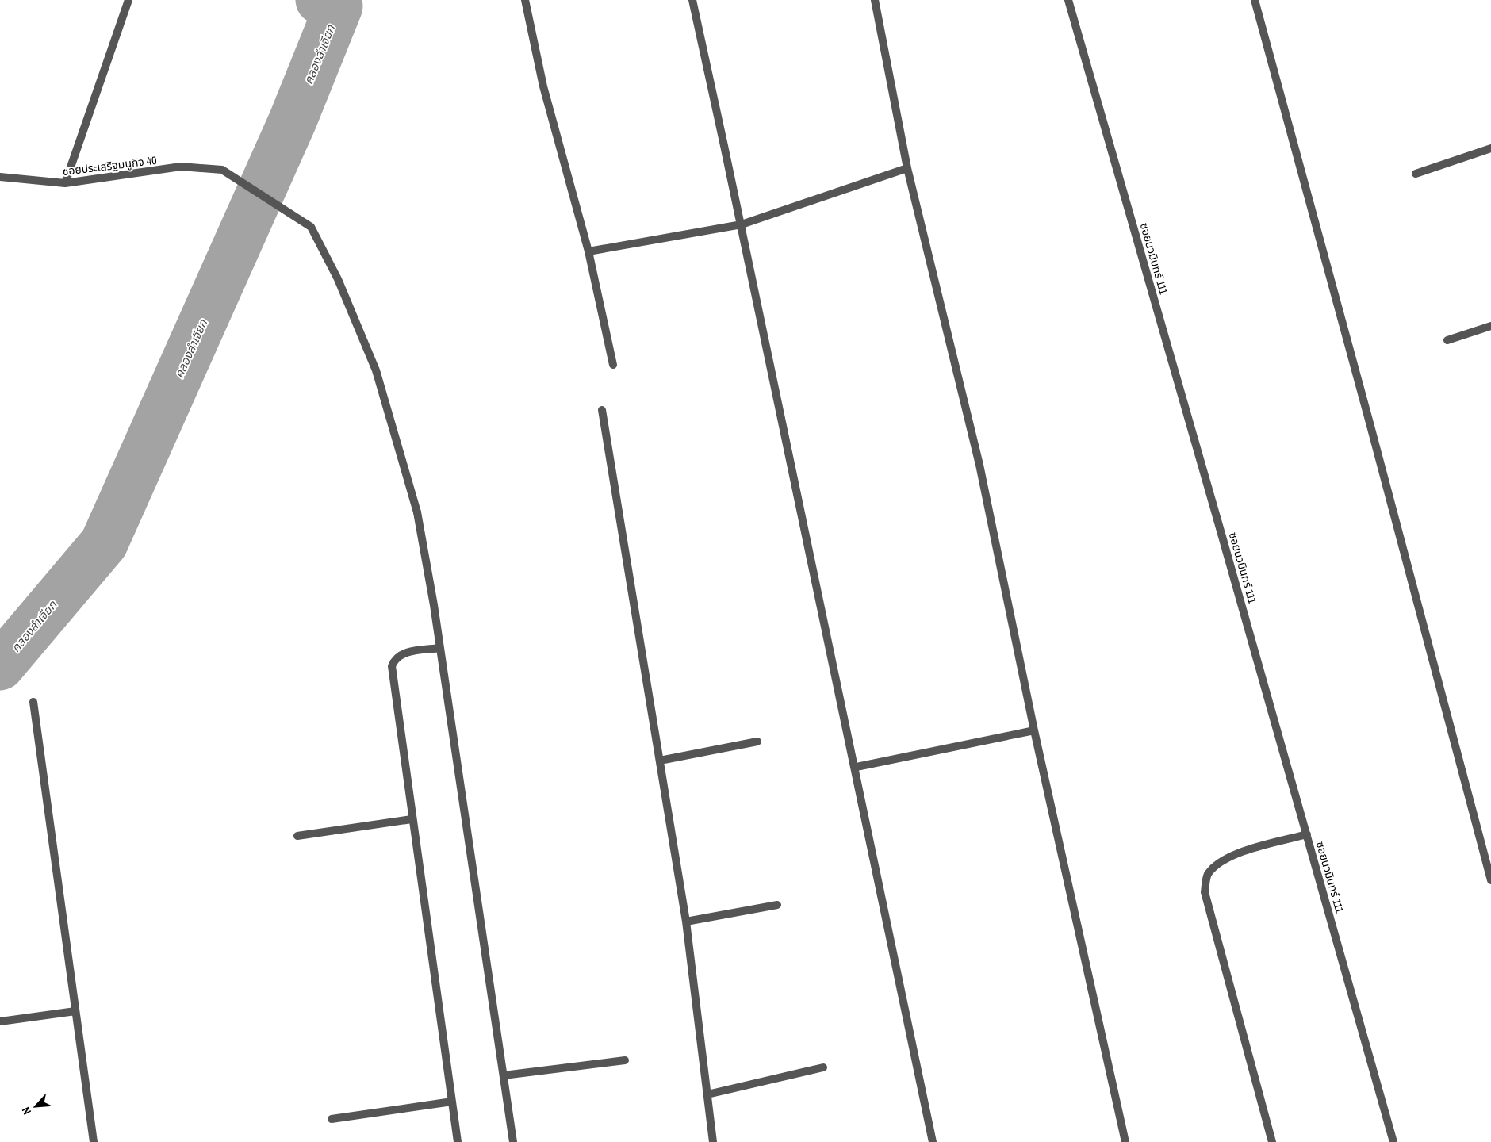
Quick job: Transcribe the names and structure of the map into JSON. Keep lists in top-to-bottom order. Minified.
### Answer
{"streets":{"street":["ซอยประเสริฐมนูกิจ 40","ซอยนวมินทร์ 111"]},"water":["คลองลำเจียก"],"north":"bottom left"}
